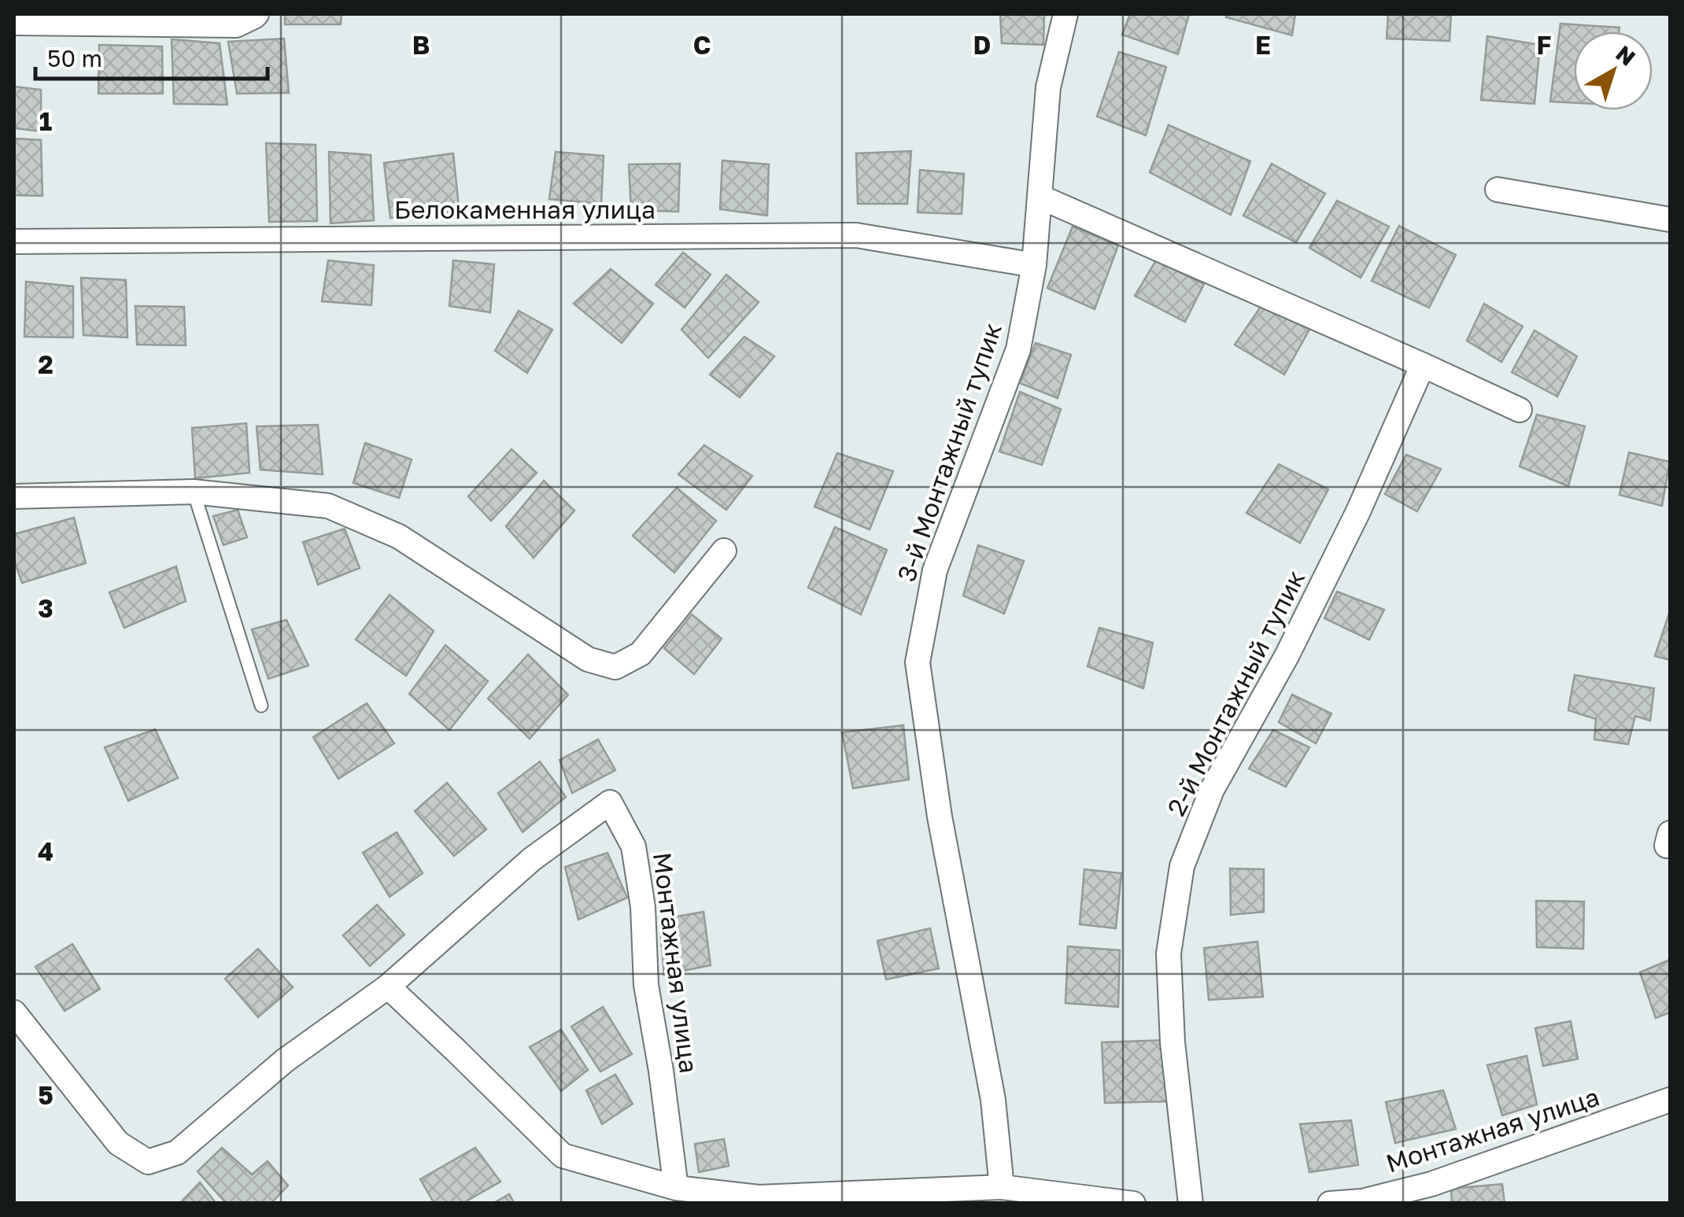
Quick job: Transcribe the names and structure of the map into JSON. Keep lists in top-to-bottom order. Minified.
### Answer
{"streets":{"street":["Белокаменная улица","3-й Монтажный тупик","2-й Монтажный тупик","Монтажная улица"]},"crossings":[["Белокаменная улица","3-й Монтажный тупик"]],"scale_bar":"50 m","north":"top right","grid":{"columns":["B","C","D","E","F"],"rows":["1","2","3","4","5"]}}
